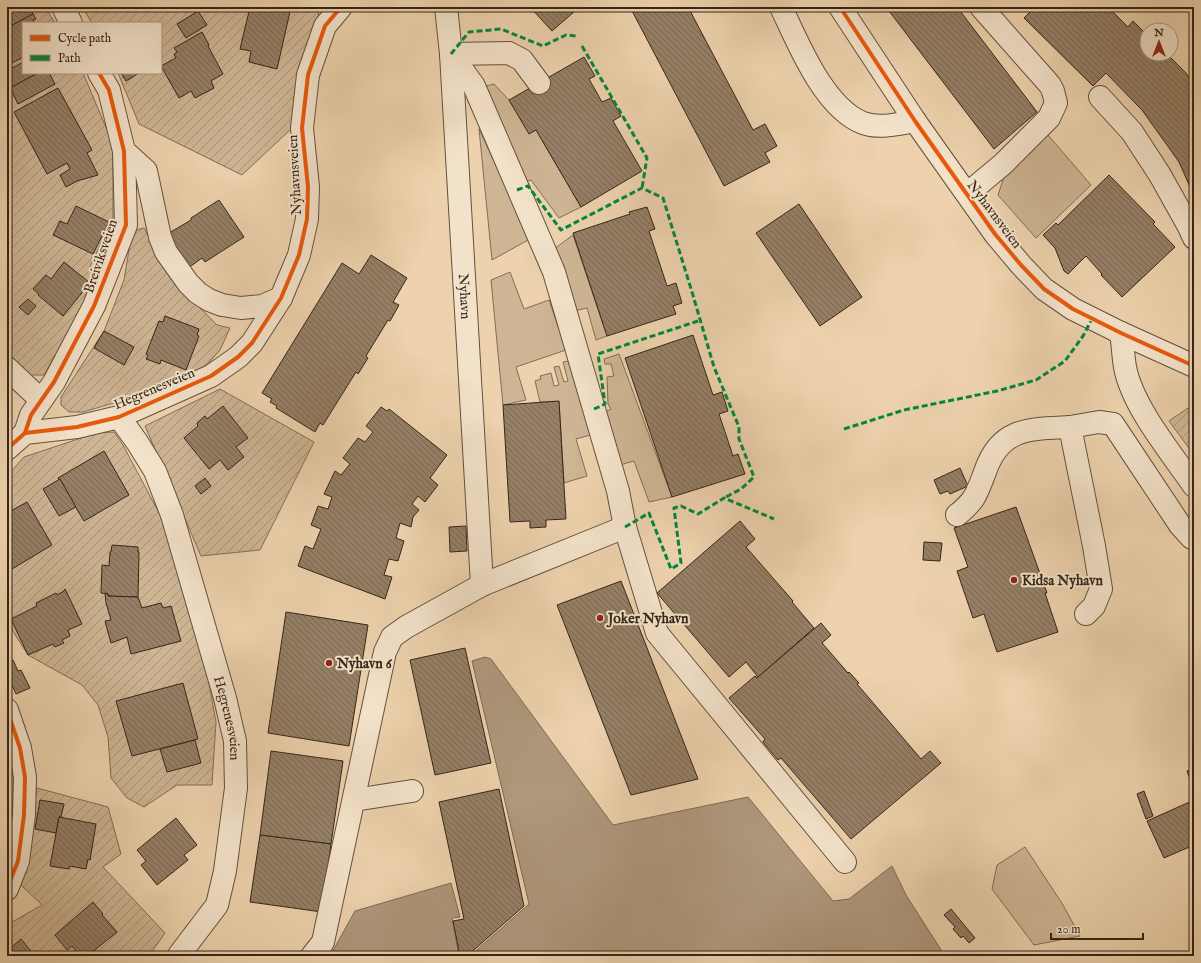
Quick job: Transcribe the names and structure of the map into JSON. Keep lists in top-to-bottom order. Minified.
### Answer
{"streets":{"street":["Nyhavnsveien","Breiviksveien","Nyhavn","Hegrenesveien"]},"crossings":[["Nyhavnsveien","Hegrenesveien"],["Breiviksveien","Hegrenesveien"]],"places":["Kidsa Nyhavn","Joker Nyhavn","Nyhavn 6"],"legend":["Cycle path","Path"],"scale_bar":"20 m","north":"top"}
